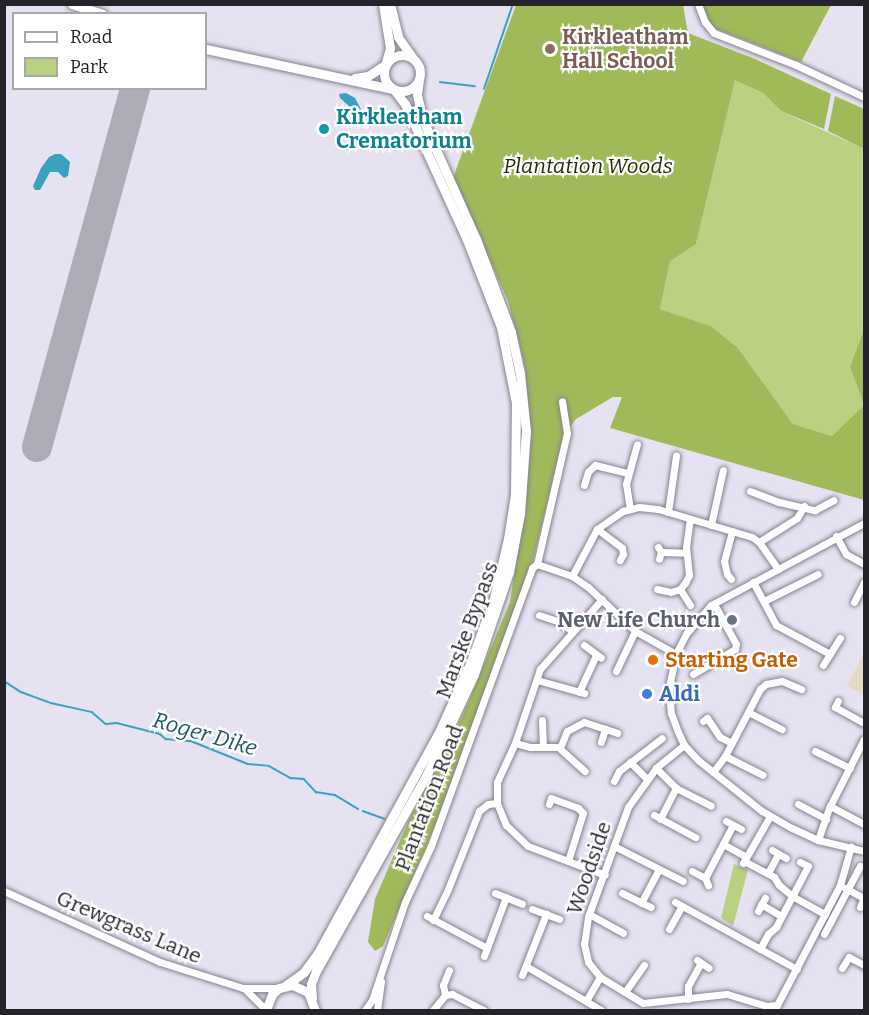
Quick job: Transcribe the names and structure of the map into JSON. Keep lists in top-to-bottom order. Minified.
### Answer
{"streets":{"main road":["Marske Bypass"],"street":["Plantation Road","Woodside","Grewgrass Lane"]},"crossings":[["Marske Bypass","Grewgrass Lane"]],"water":["Roger Dike"],"parks":["Plantation Woods"],"places":["Kirkleatham Hall School","Kirkleatham Crematorium","New Life Church","Starting Gate","Aldi"],"legend":["Road","Park"]}
